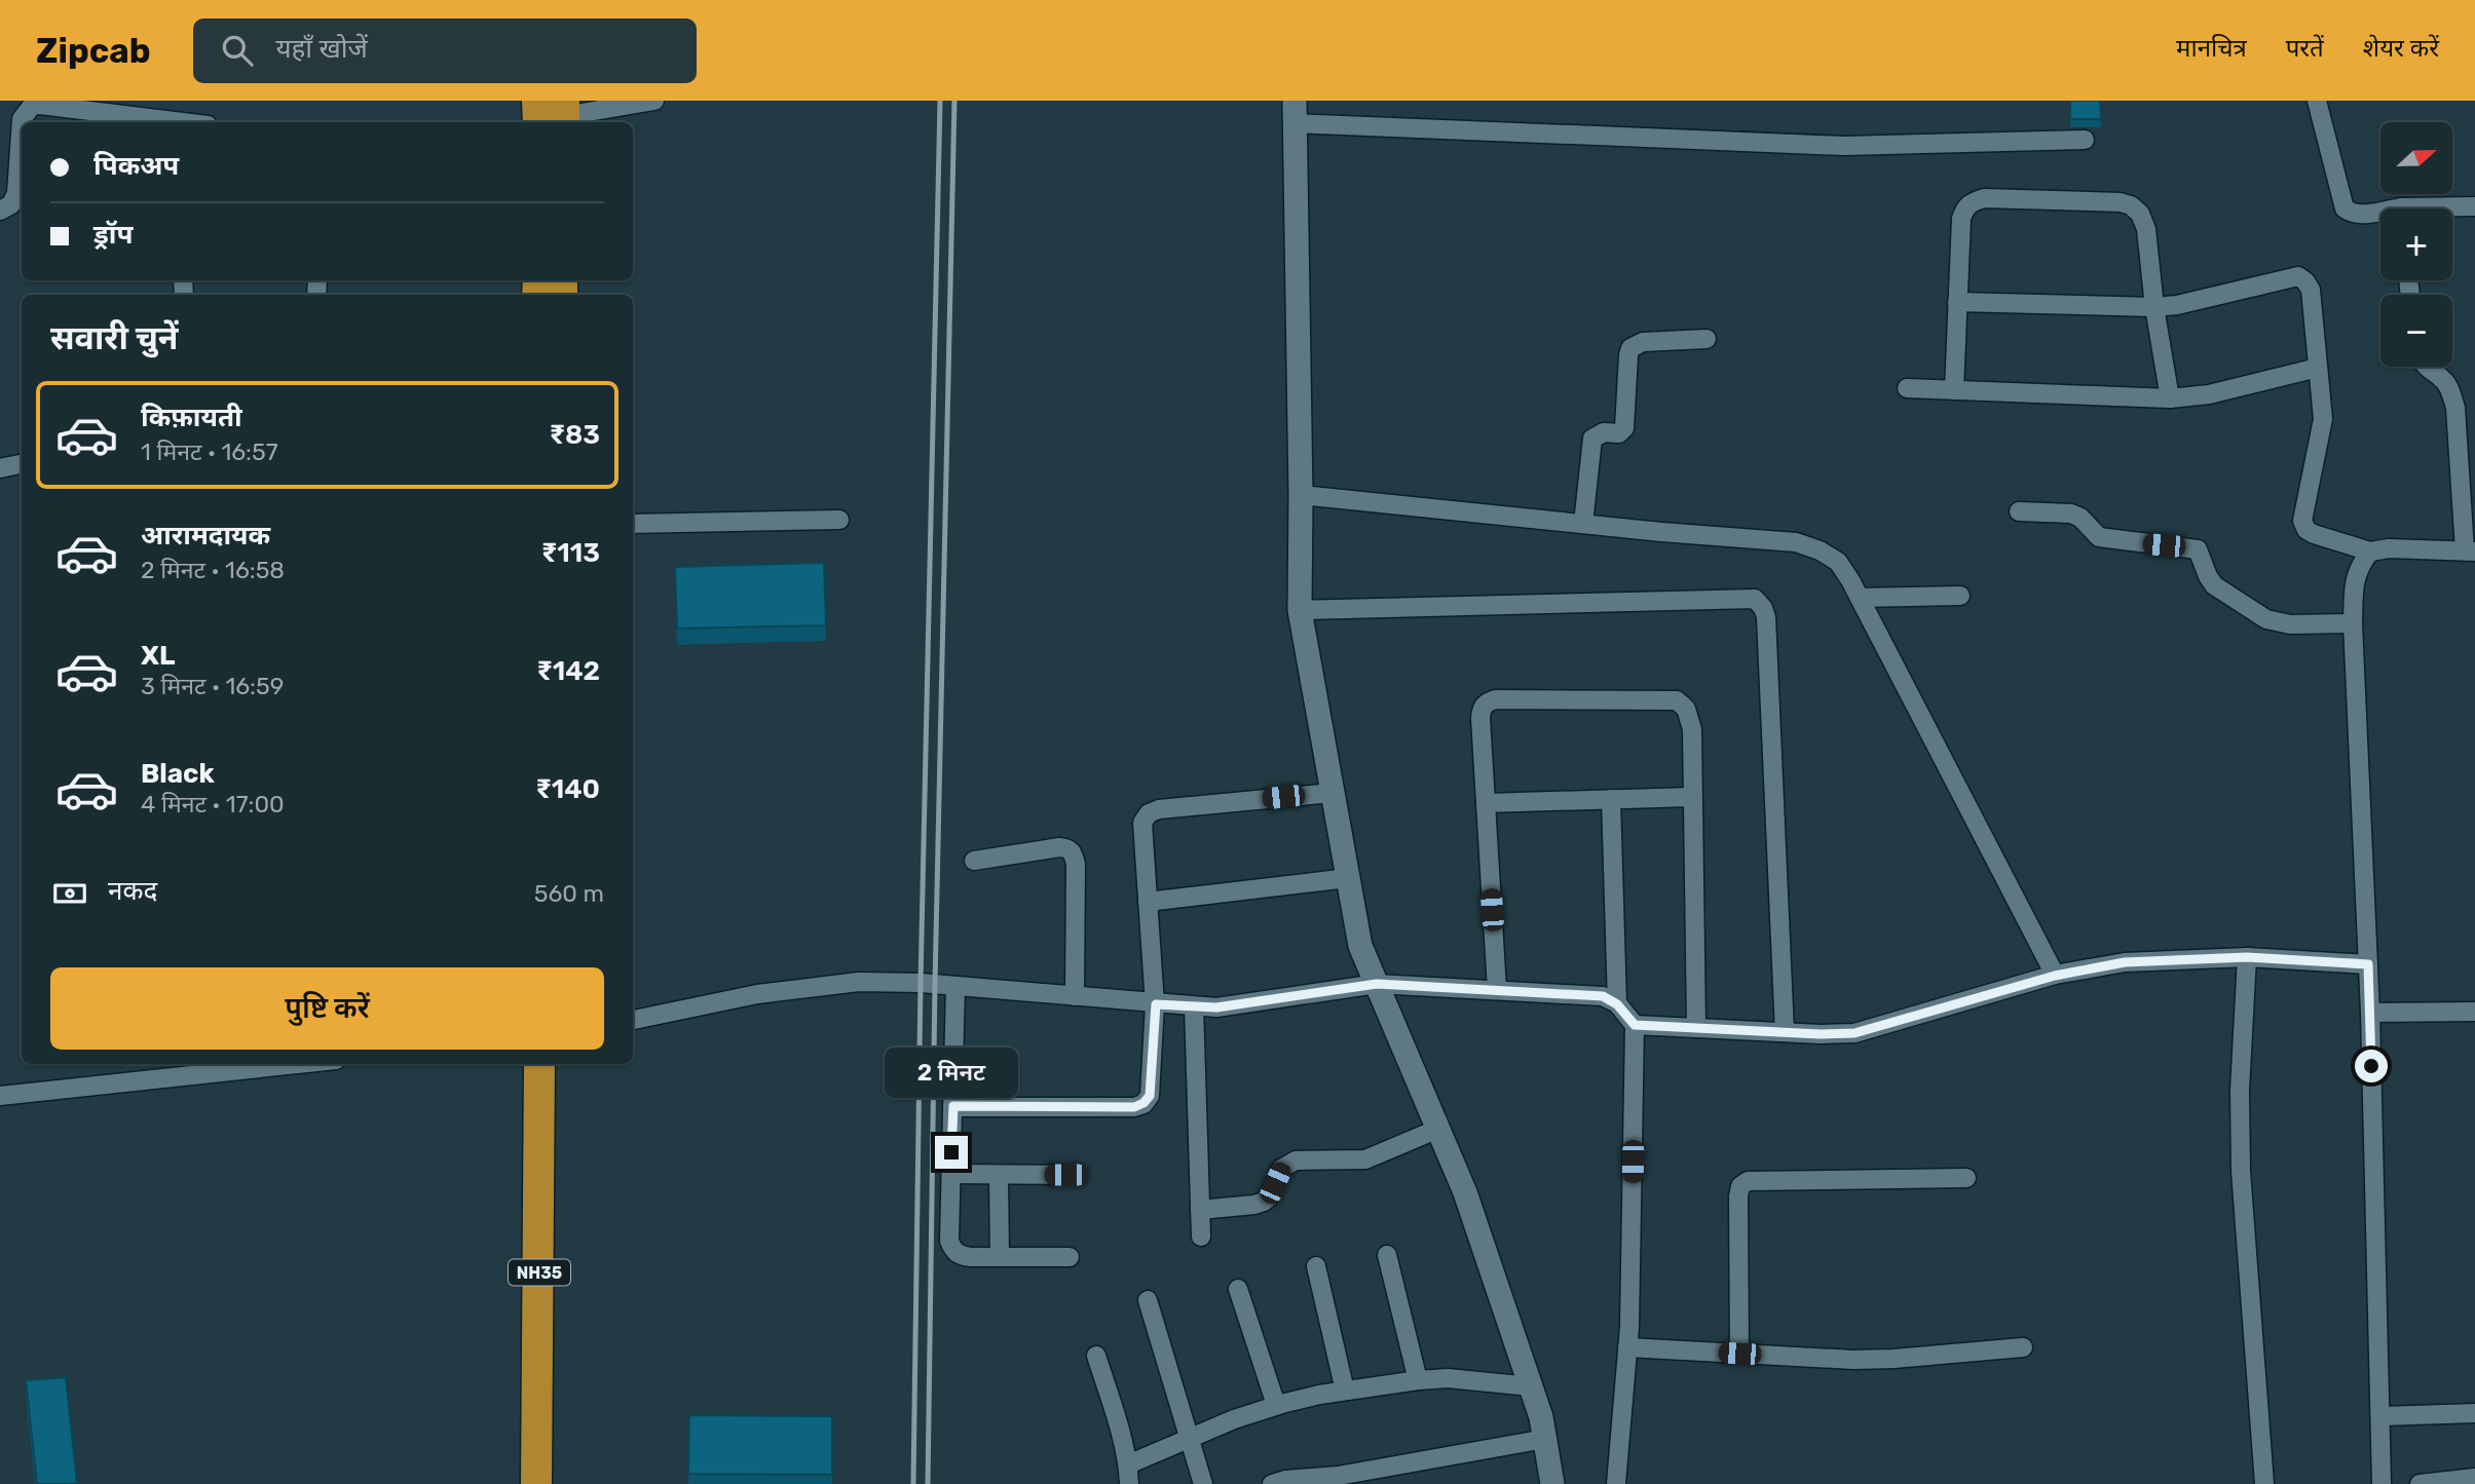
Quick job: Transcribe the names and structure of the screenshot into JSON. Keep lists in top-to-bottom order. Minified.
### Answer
{"streets":{"highway":["NH35"]},"north":"right","page":{"header":"Zipcab","search":"यहाँ खोजें","nav":["मानचित्र","परतें","शेयर करें"],"map_buttons":["+","−"],"banner":["पिकअप","ड्रॉप"],"heading":"सवारी चुनें","list":[{"name":"किफ़ायती","note":"1 मिनट · 16:57","value":"₹83"},{"name":"आरामदायक","note":"2 मिनट · 16:58","value":"₹113"},{"name":"XL","note":"3 मिनट · 16:59","value":"₹142"},{"name":"Black","note":"4 मिनट · 17:00","value":"₹140"}],"pay":["नकद","560 m"],"buttons":"पुष्टि करें","bubble":"2 मिनट"}}
